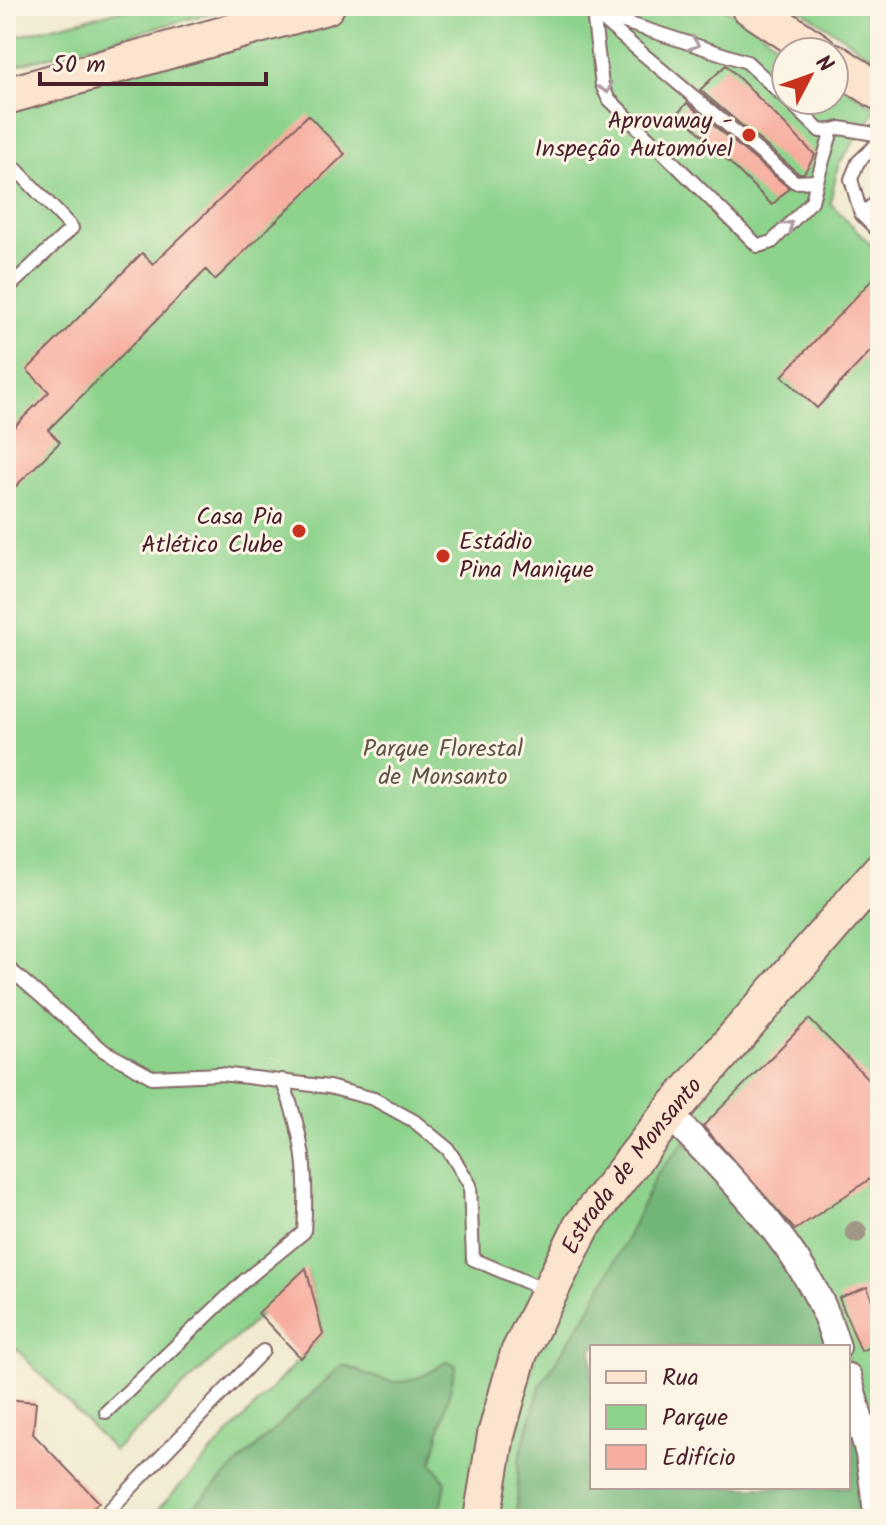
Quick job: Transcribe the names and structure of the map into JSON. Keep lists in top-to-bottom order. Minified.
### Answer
{"streets":{"street":["Estrada de Monsanto"]},"parks":["Parque Florestal de Monsanto"],"places":["Aprovaway - Inspeção Automóvel","Casa Pia Atlético Clube","Estádio Pina Manique"],"legend":["Rua","Parque","Edifício"],"scale_bar":"50 m","north":"top right"}
